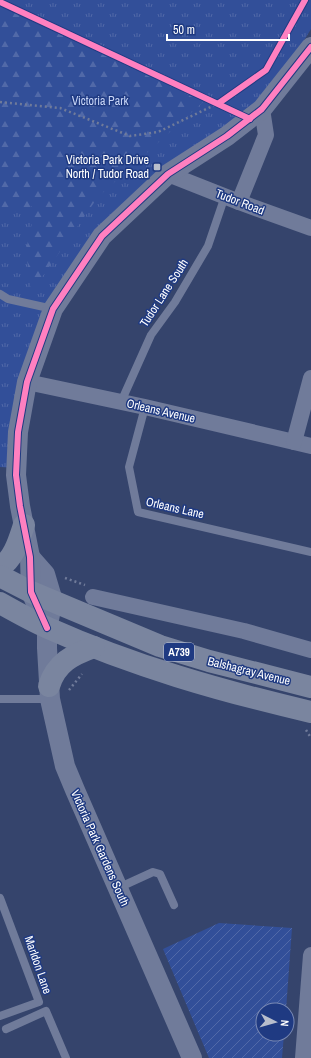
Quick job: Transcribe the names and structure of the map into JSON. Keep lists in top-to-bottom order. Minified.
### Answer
{"streets":{"main road":["A739","Balshagray Avenue"],"street":["Tudor Road","Orleans Avenue","Victoria Park Gardens South"],"lane":["Tudor Lane South","Orleans Lane","Marldon Lane"]},"crossings":[["Tudor Road","Tudor Lane South"],["Tudor Lane South","Orleans Avenue"],["Orleans Avenue","Orleans Lane"],["A739","Balshagray Avenue"],["A739","Victoria Park Gardens South"],["Balshagray Avenue","Victoria Park Gardens South"]],"parks":["Victoria Park"],"places":{"transit":["Victoria Park Drive North / Tudor Road"]},"scale_bar":"50 m","north":"right"}
